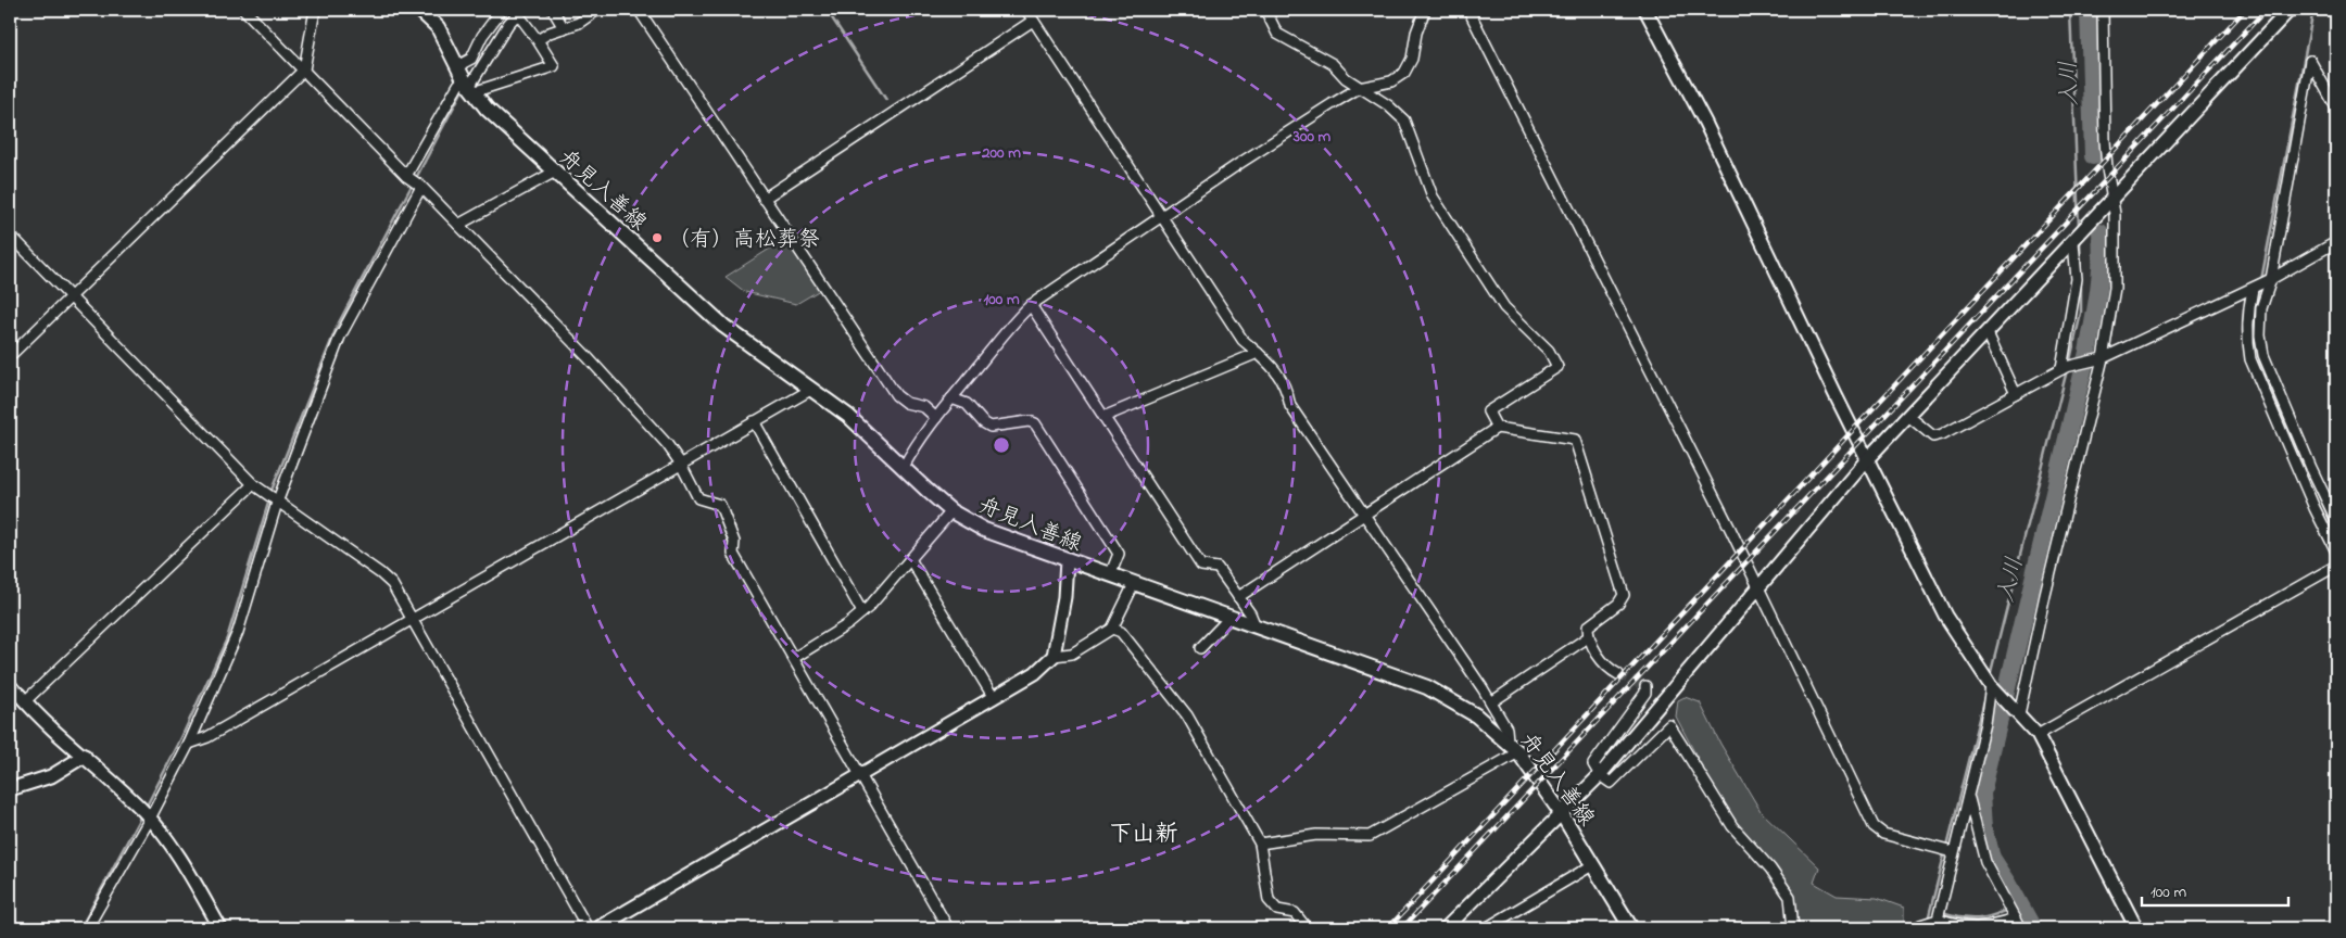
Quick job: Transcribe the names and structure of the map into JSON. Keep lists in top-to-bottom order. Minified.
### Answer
{"streets":{"main road":["舟見入善線"]},"districts":["下山新"],"water":["入川"],"places":["（有）高松葬祭"],"scale_bar":"100 m","rings":["300 m","200 m","100 m"]}
